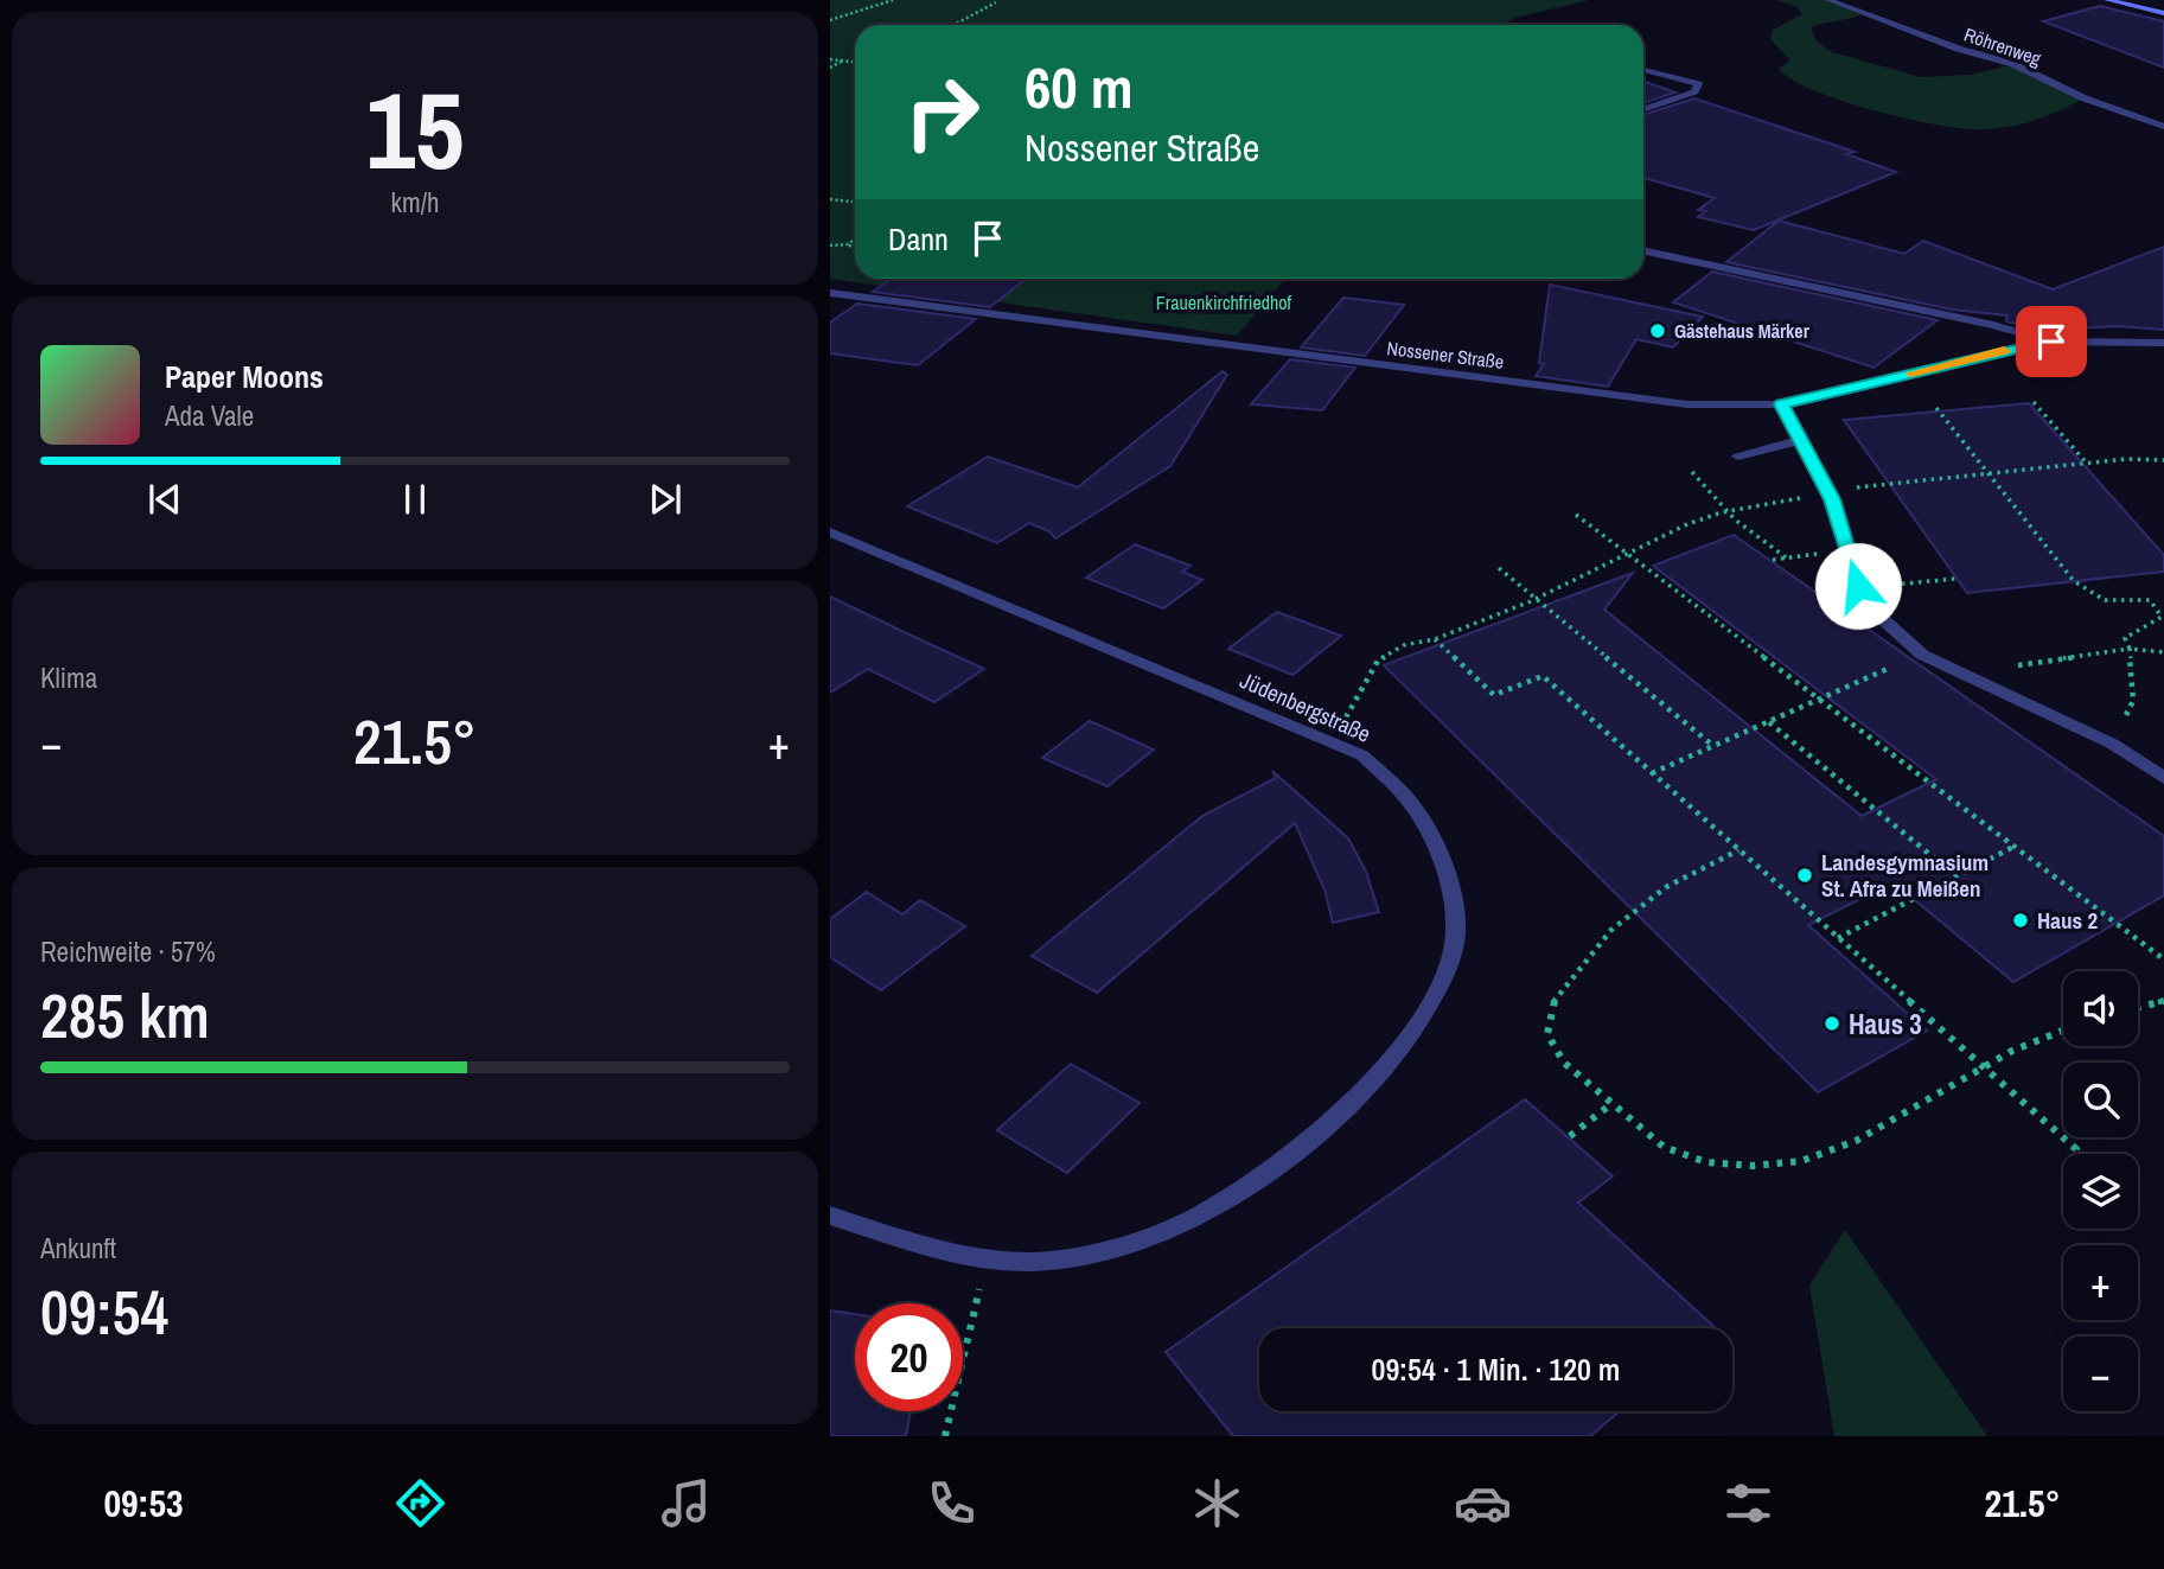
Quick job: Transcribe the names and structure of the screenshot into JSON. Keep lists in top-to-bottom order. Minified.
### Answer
{"streets":{"street":["Röhrenweg","Nossener Straße","Jüdenbergstraße"]},"parks":["Frauenkirchfriedhof"],"places":["Gästehaus Märker","Landesgymnasium St. Afra zu Meißen","Haus 2","Haus 3"],"page":{"tile":[["15","km/h"],"Klima",["Reichweite · 57%","285 km"],["Ankunft","09:54"]],"turn":["60 m","Nossener Straße"],"then":"Dann","song":["Paper Moons","Ada Vale"],"heat":["−","21.5°","+"],"map_buttons":["+","−"],"limit":"20","trip":"09:54 · 1 Min. · 120 m","tabs":["09:53","21.5°"]}}
